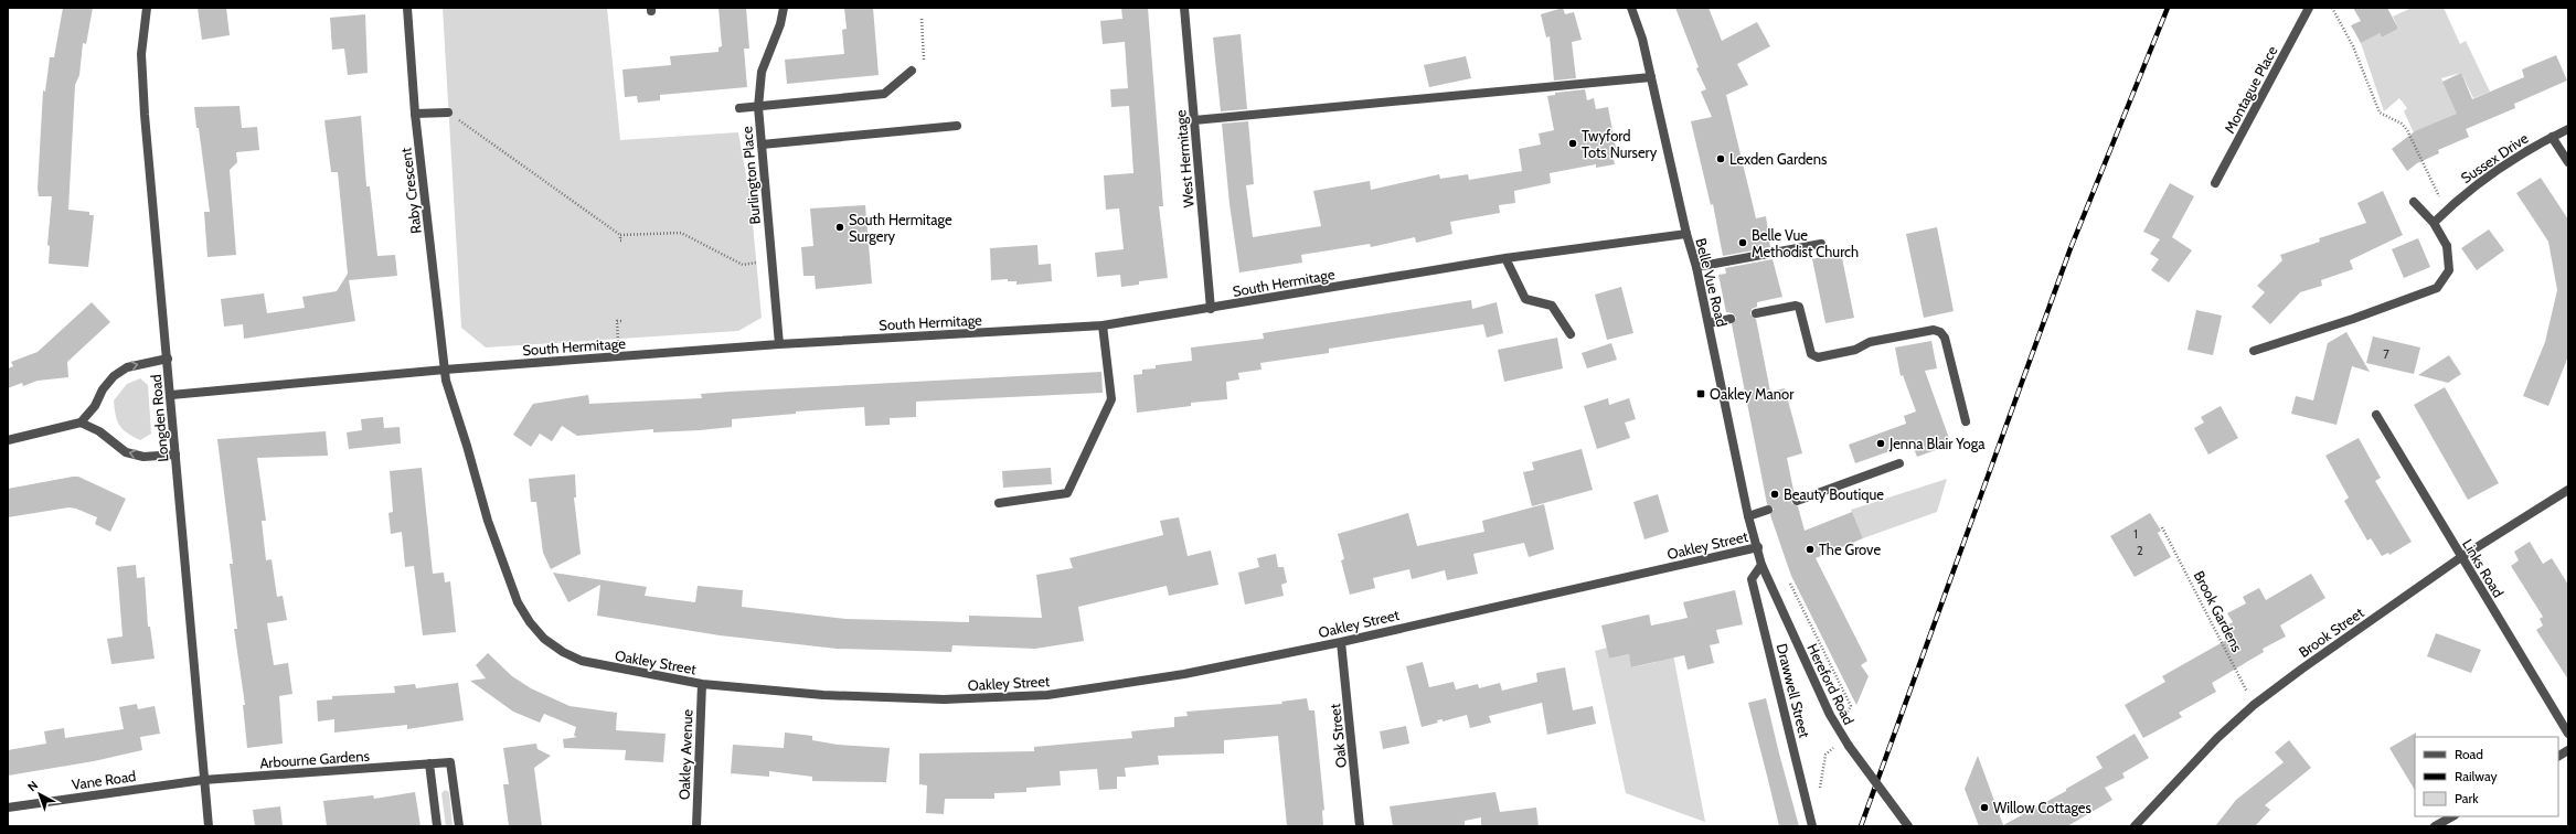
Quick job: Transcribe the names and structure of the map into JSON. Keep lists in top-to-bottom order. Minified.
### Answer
{"streets":{"street":["Montague Place","Sussex Drive","West Hermitage","Burlington Place","Raby Crescent","South Hermitage","Belle Vue Road","Longden Road","Oakley Street","Links Road","Brook Street","Hereford Road","Drawwell Street","Oak Street","Oakley Avenue","Arbourne Gardens","Vane Road"],"path":["Brook Gardens"]},"crossings":[["West Hermitage","South Hermitage"],["Burlington Place","South Hermitage"],["Raby Crescent","South Hermitage"],["Raby Crescent","Oakley Street"],["South Hermitage","Belle Vue Road"],["South Hermitage","Longden Road"],["South Hermitage","Oakley Street"],["Belle Vue Road","Oakley Street"],["Belle Vue Road","Hereford Road"],["Belle Vue Road","Drawwell Street"],["Longden Road","Arbourne Gardens"],["Longden Road","Vane Road"],["Oakley Street","Oak Street"],["Oakley Street","Oakley Avenue"],["Links Road","Brook Street"],["Brook Gardens","Brook Street"],["Hereford Road","Drawwell Street"],["Arbourne Gardens","Vane Road"]],"places":{"other":["Twyford Tots Nursery","Lexden Gardens","South Hermitage Surgery","Belle Vue Methodist Church","Jenna Blair Yoga","Beauty Boutique","The Grove","Willow Cottages"],"transit":["Oakley Manor"]},"house_numbers":["7","1","2"],"legend":["Road","Railway","Park"],"north":"top left"}
